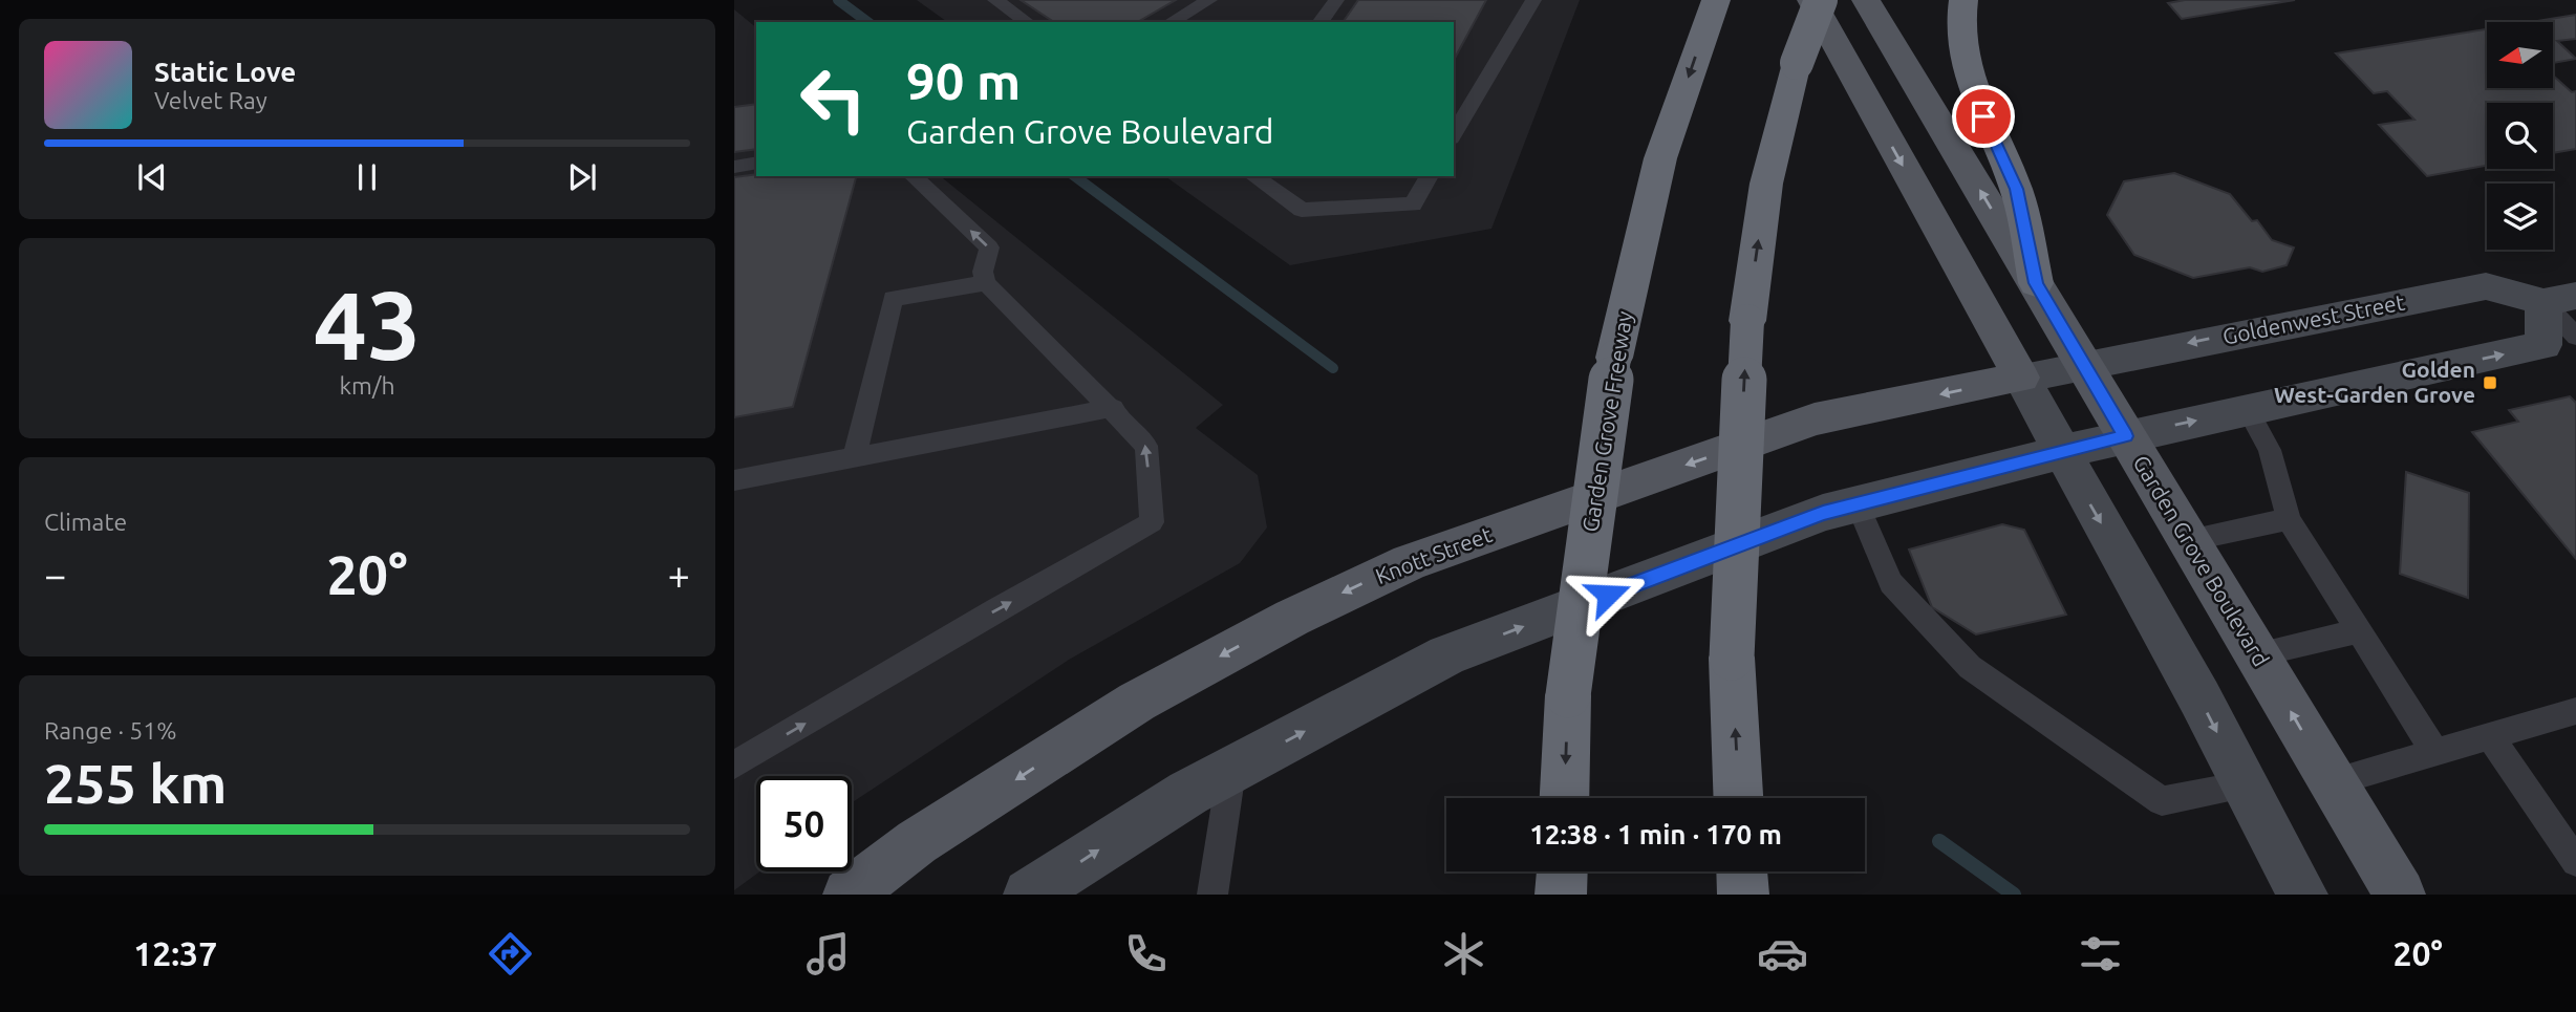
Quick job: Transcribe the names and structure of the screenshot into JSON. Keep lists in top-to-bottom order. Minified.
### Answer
{"streets":{"highway":["Garden Grove Freeway"],"main road":["Goldenwest Street","Knott Street","Garden Grove Boulevard"]},"crossings":[["Goldenwest Street","Knott Street"],["Goldenwest Street","Garden Grove Boulevard"],["Knott Street","Garden Grove Boulevard"]],"places":{"transit":["Golden West-Garden Grove"]},"north":"left","page":{"turn":["90 m","Garden Grove Boulevard"],"song":["Static Love","Velvet Ray"],"tile":[["43","km/h"],"Climate",["Range · 51%","255 km"]],"heat":["−","20°","+"],"limit":"50","trip":"12:38 · 1 min · 170 m","tabs":["12:37","20°"]}}
